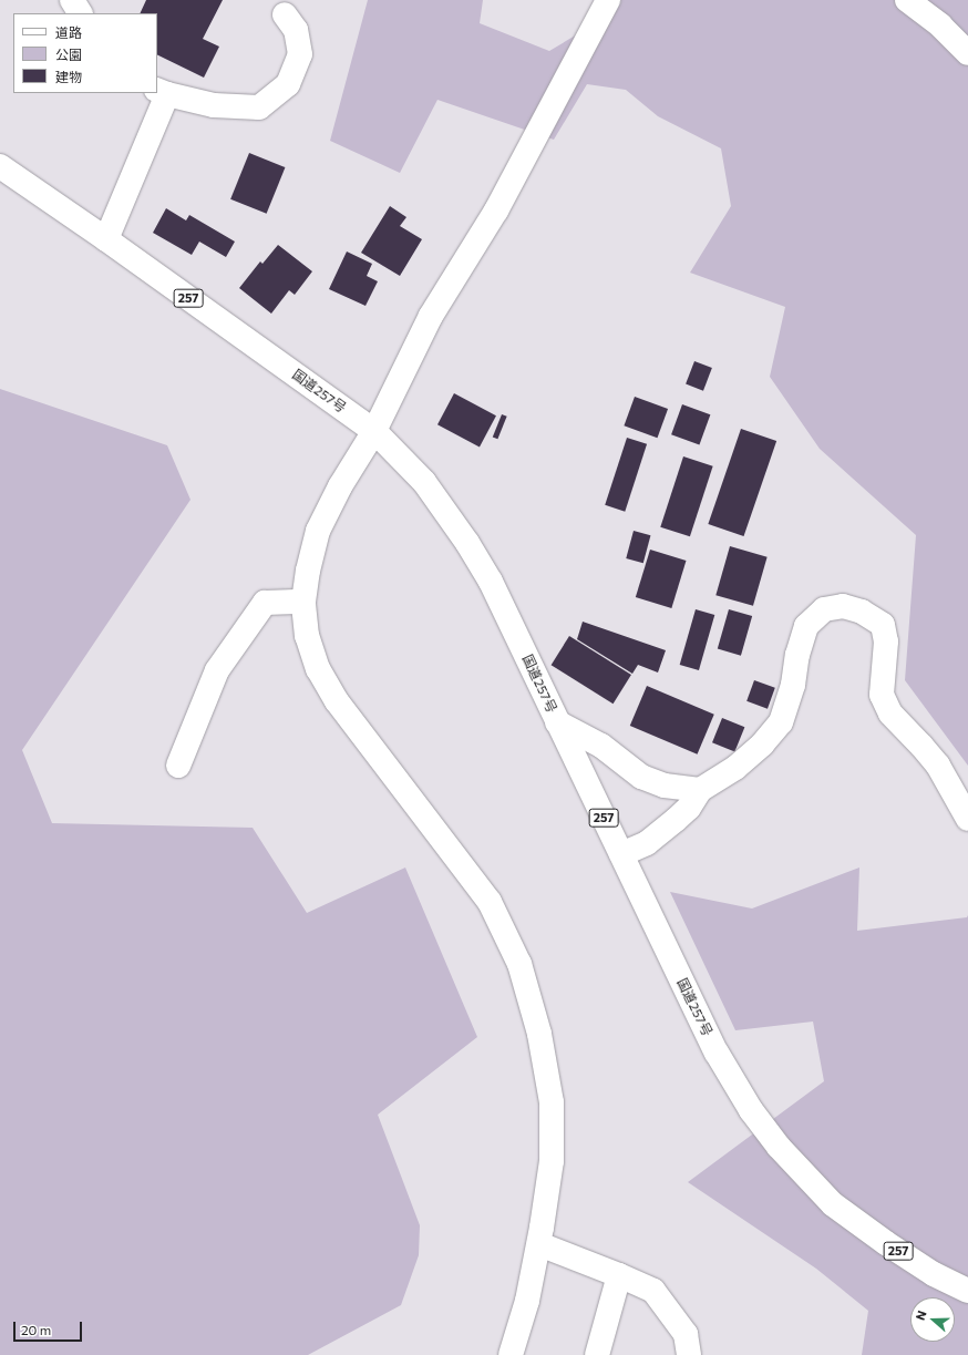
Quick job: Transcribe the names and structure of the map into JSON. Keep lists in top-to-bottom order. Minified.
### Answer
{"streets":{"main road":["257","国道257号"]},"legend":["道路","公園","建物"],"scale_bar":"20 m","north":"left"}
